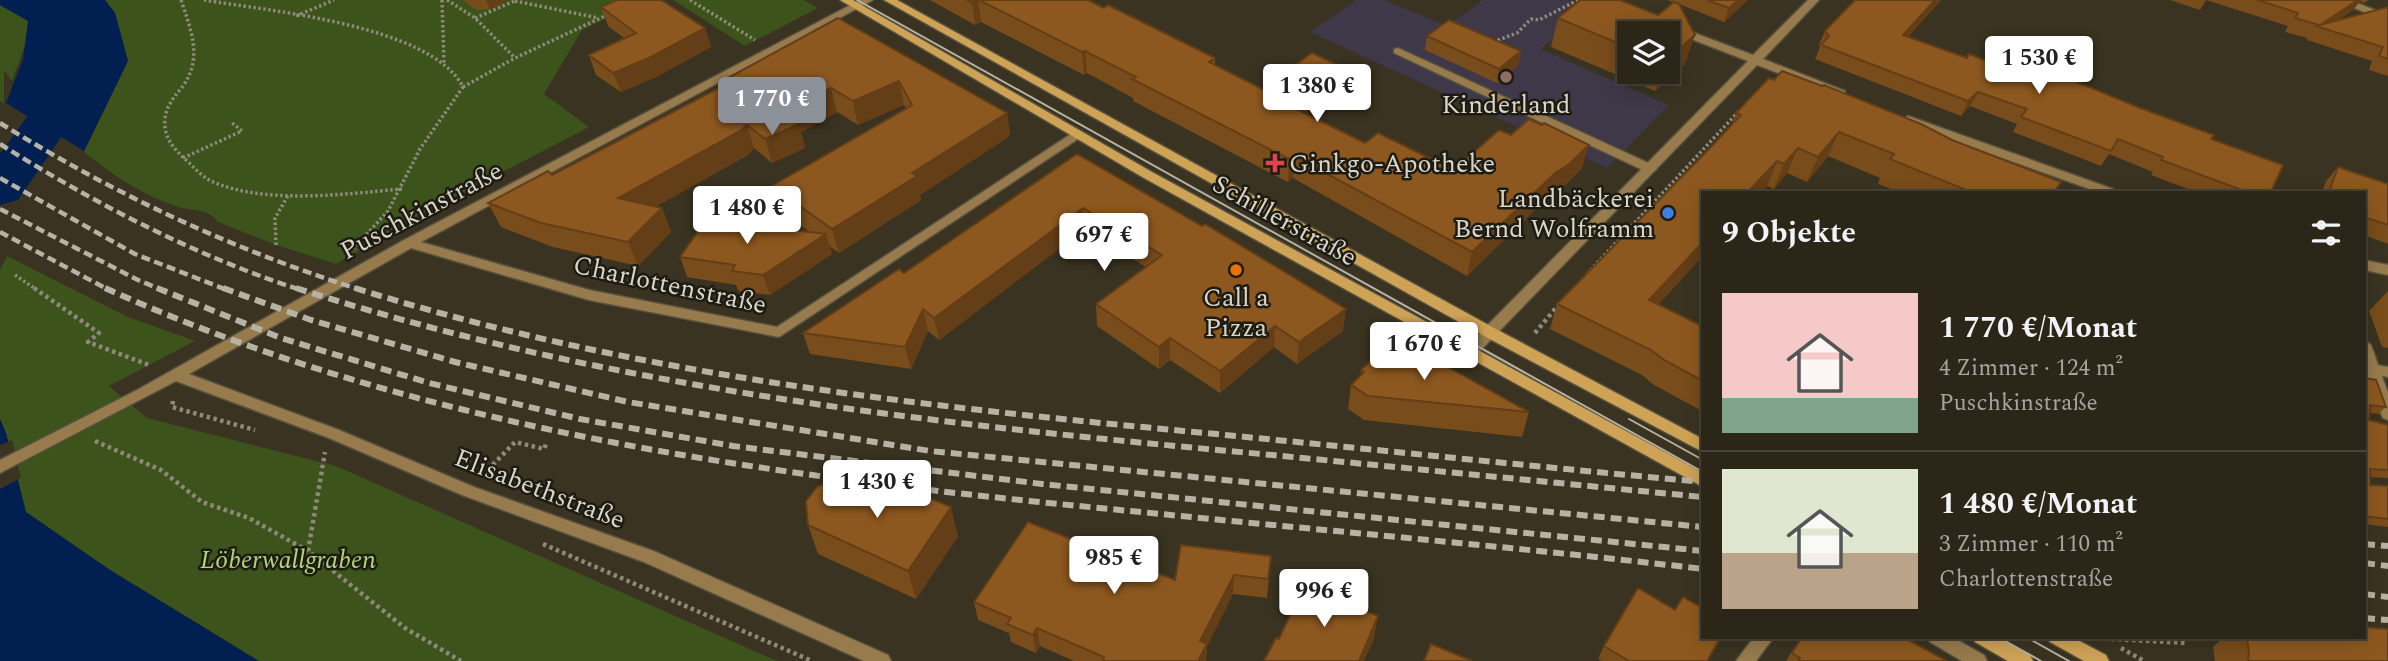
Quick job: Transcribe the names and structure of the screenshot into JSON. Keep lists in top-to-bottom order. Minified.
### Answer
{"streets":{"main road":["Schillerstraße"],"street":["Puschkinstraße","Charlottenstraße","Elisabethstraße"]},"crossings":[["Puschkinstraße","Schillerstraße"],["Puschkinstraße","Charlottenstraße"],["Puschkinstraße","Elisabethstraße"],["Schillerstraße","Charlottenstraße"]],"parks":["Löberwallgraben"],"places":{"other":["Kinderland","Landbäckerei Bernd Wolframm","Call a Pizza"],"health":["Ginkgo-Apotheke"]},"page":{"price":["1 530 €","1 380 €","1 770 €","1 480 €","697 €","1 670 €","1 430 €","985 €","996 €"],"heading":"9 Objekte","list":[{"name":"1 770 €/Monat","note":"4 Zimmer · 124 m² · Puschkinstraße"},{"name":"1 480 €/Monat","note":"3 Zimmer · 110 m² · Charlottenstraße"}]}}
